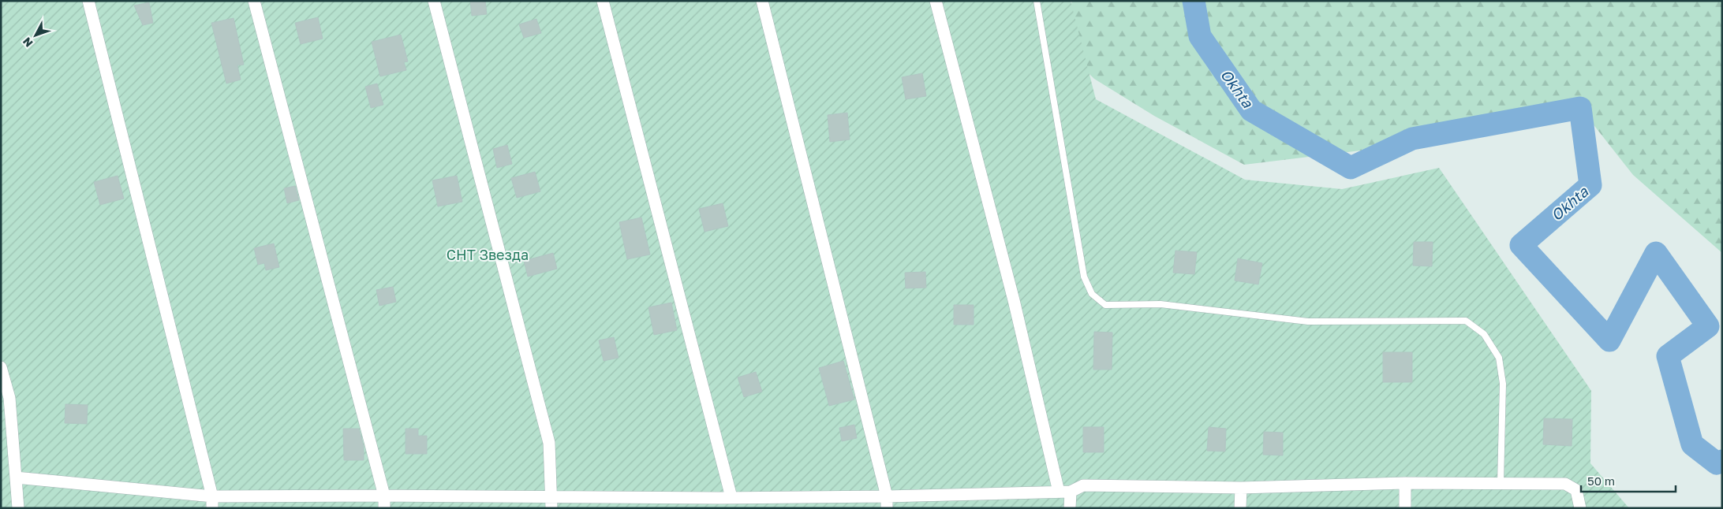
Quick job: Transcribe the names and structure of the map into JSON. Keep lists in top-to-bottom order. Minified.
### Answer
{"water":["Okhta"],"parks":["СНТ Звезда"],"scale_bar":"50 m","north":"bottom left"}
